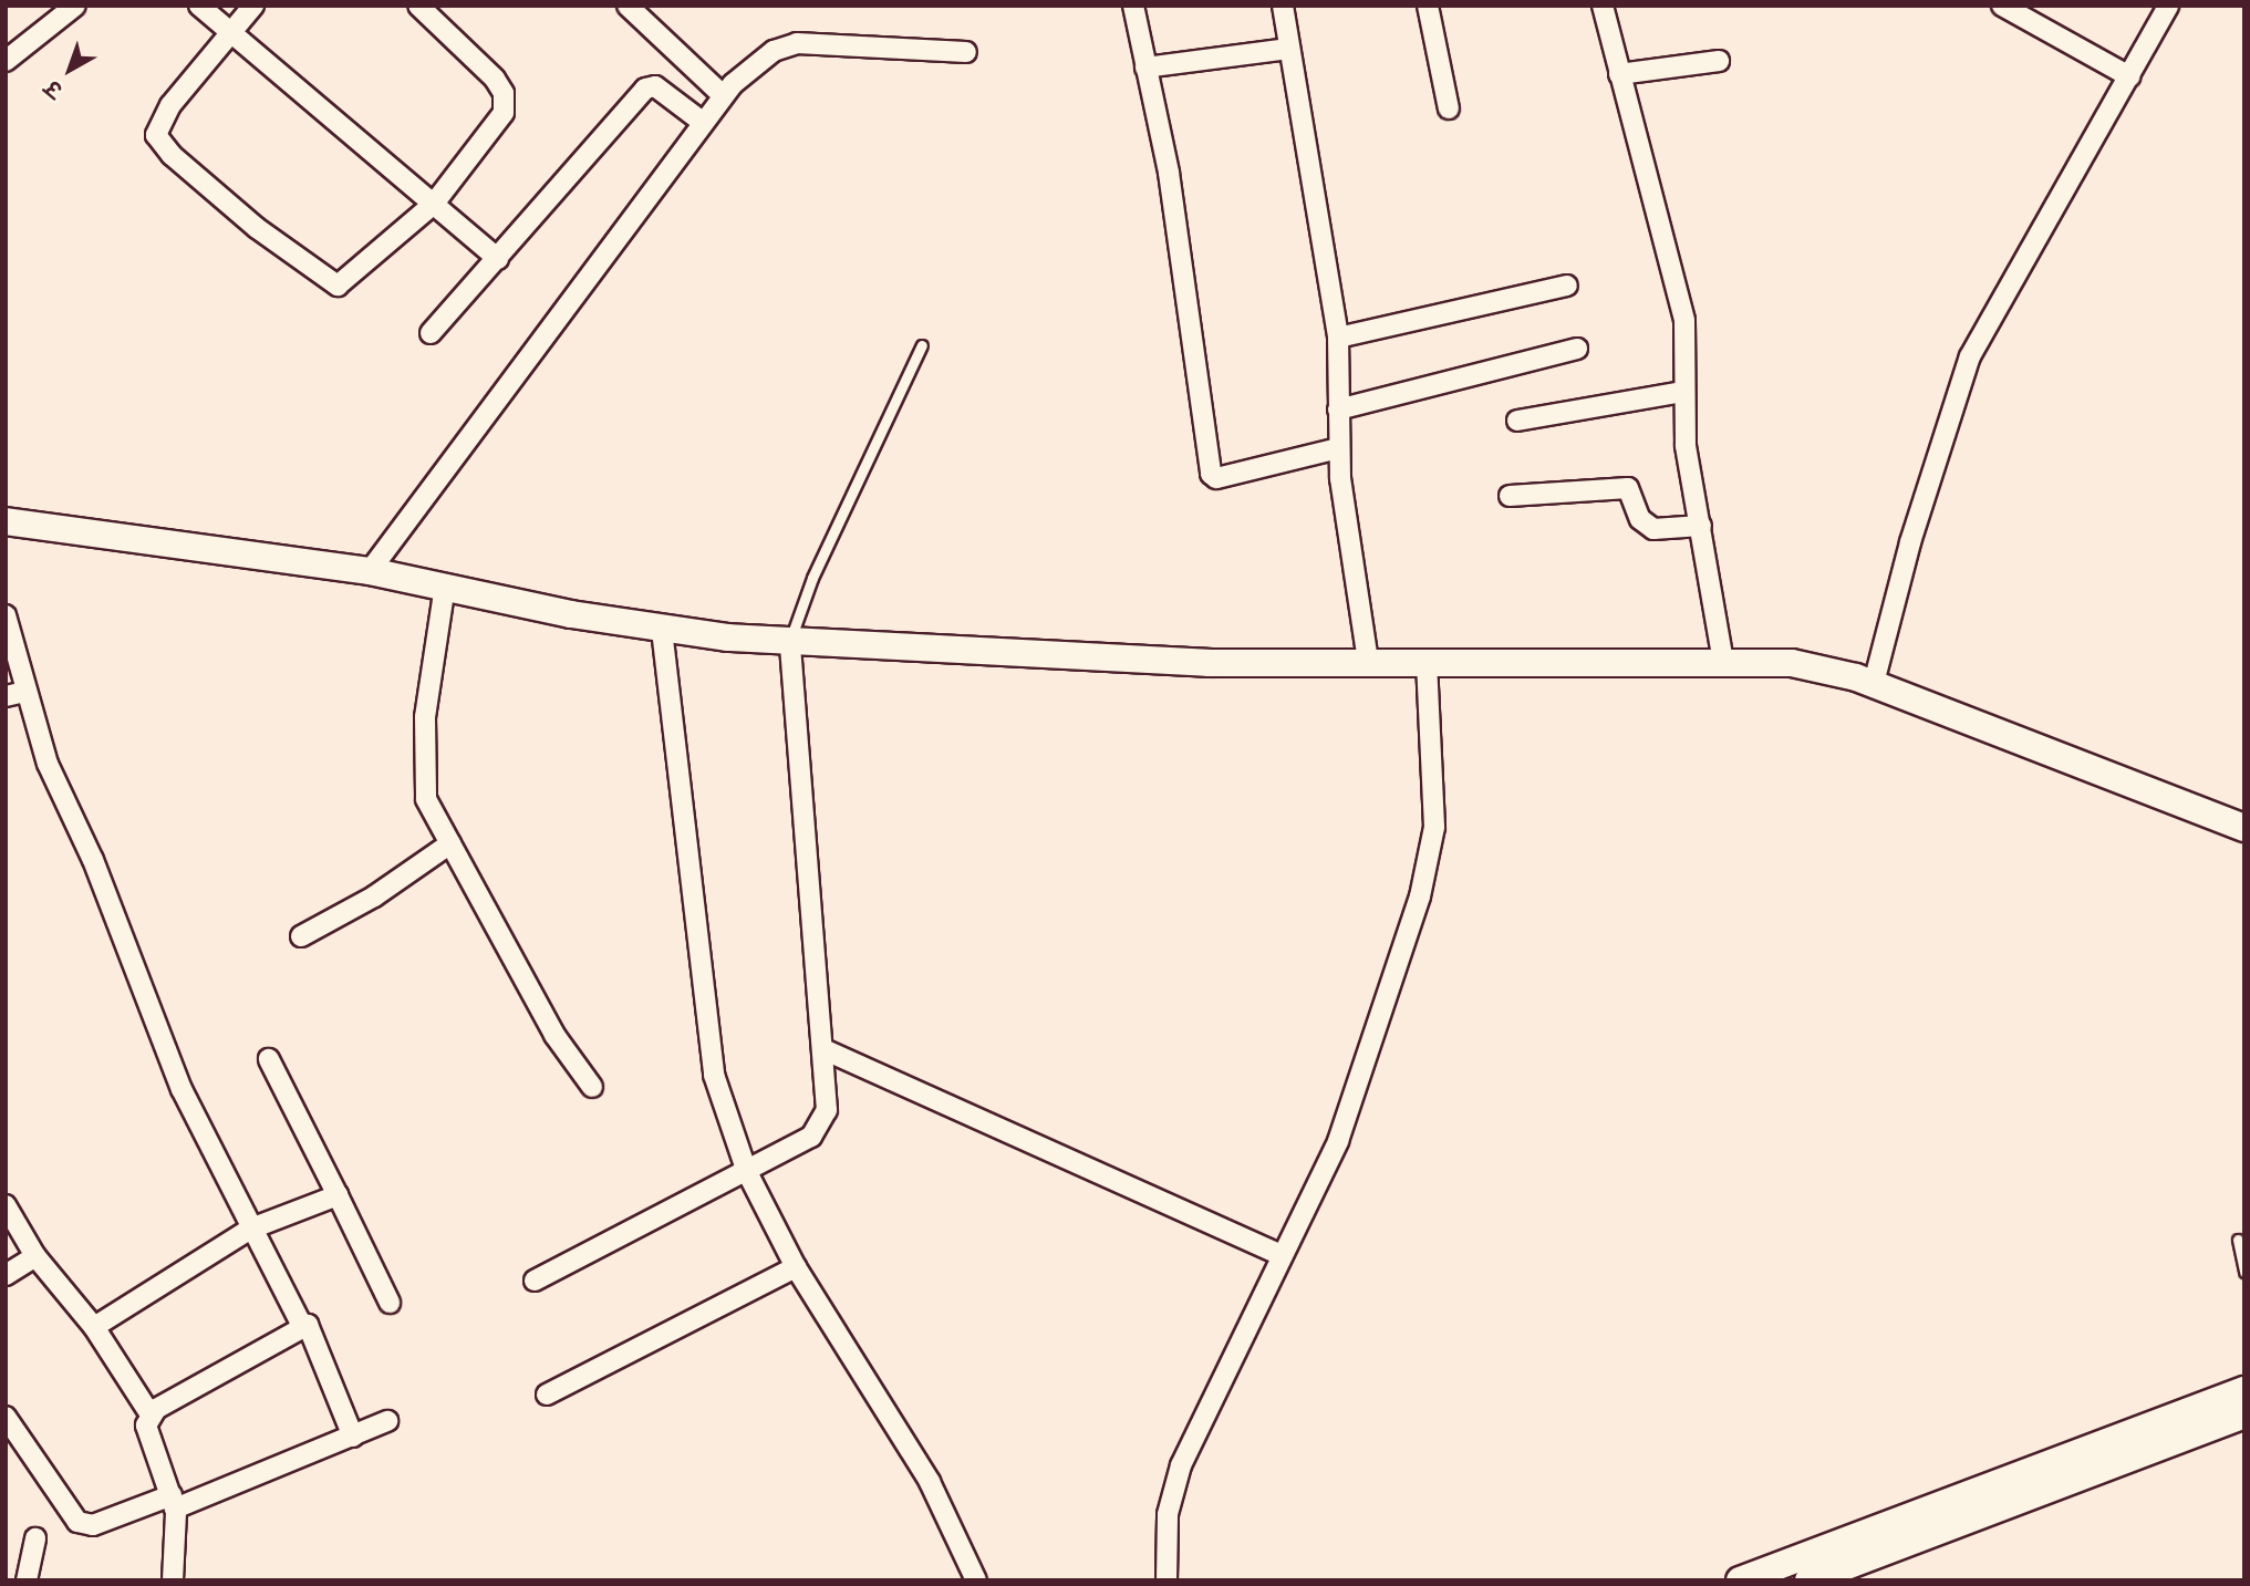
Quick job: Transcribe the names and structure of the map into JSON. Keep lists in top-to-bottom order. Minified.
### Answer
{"north":"bottom left"}
